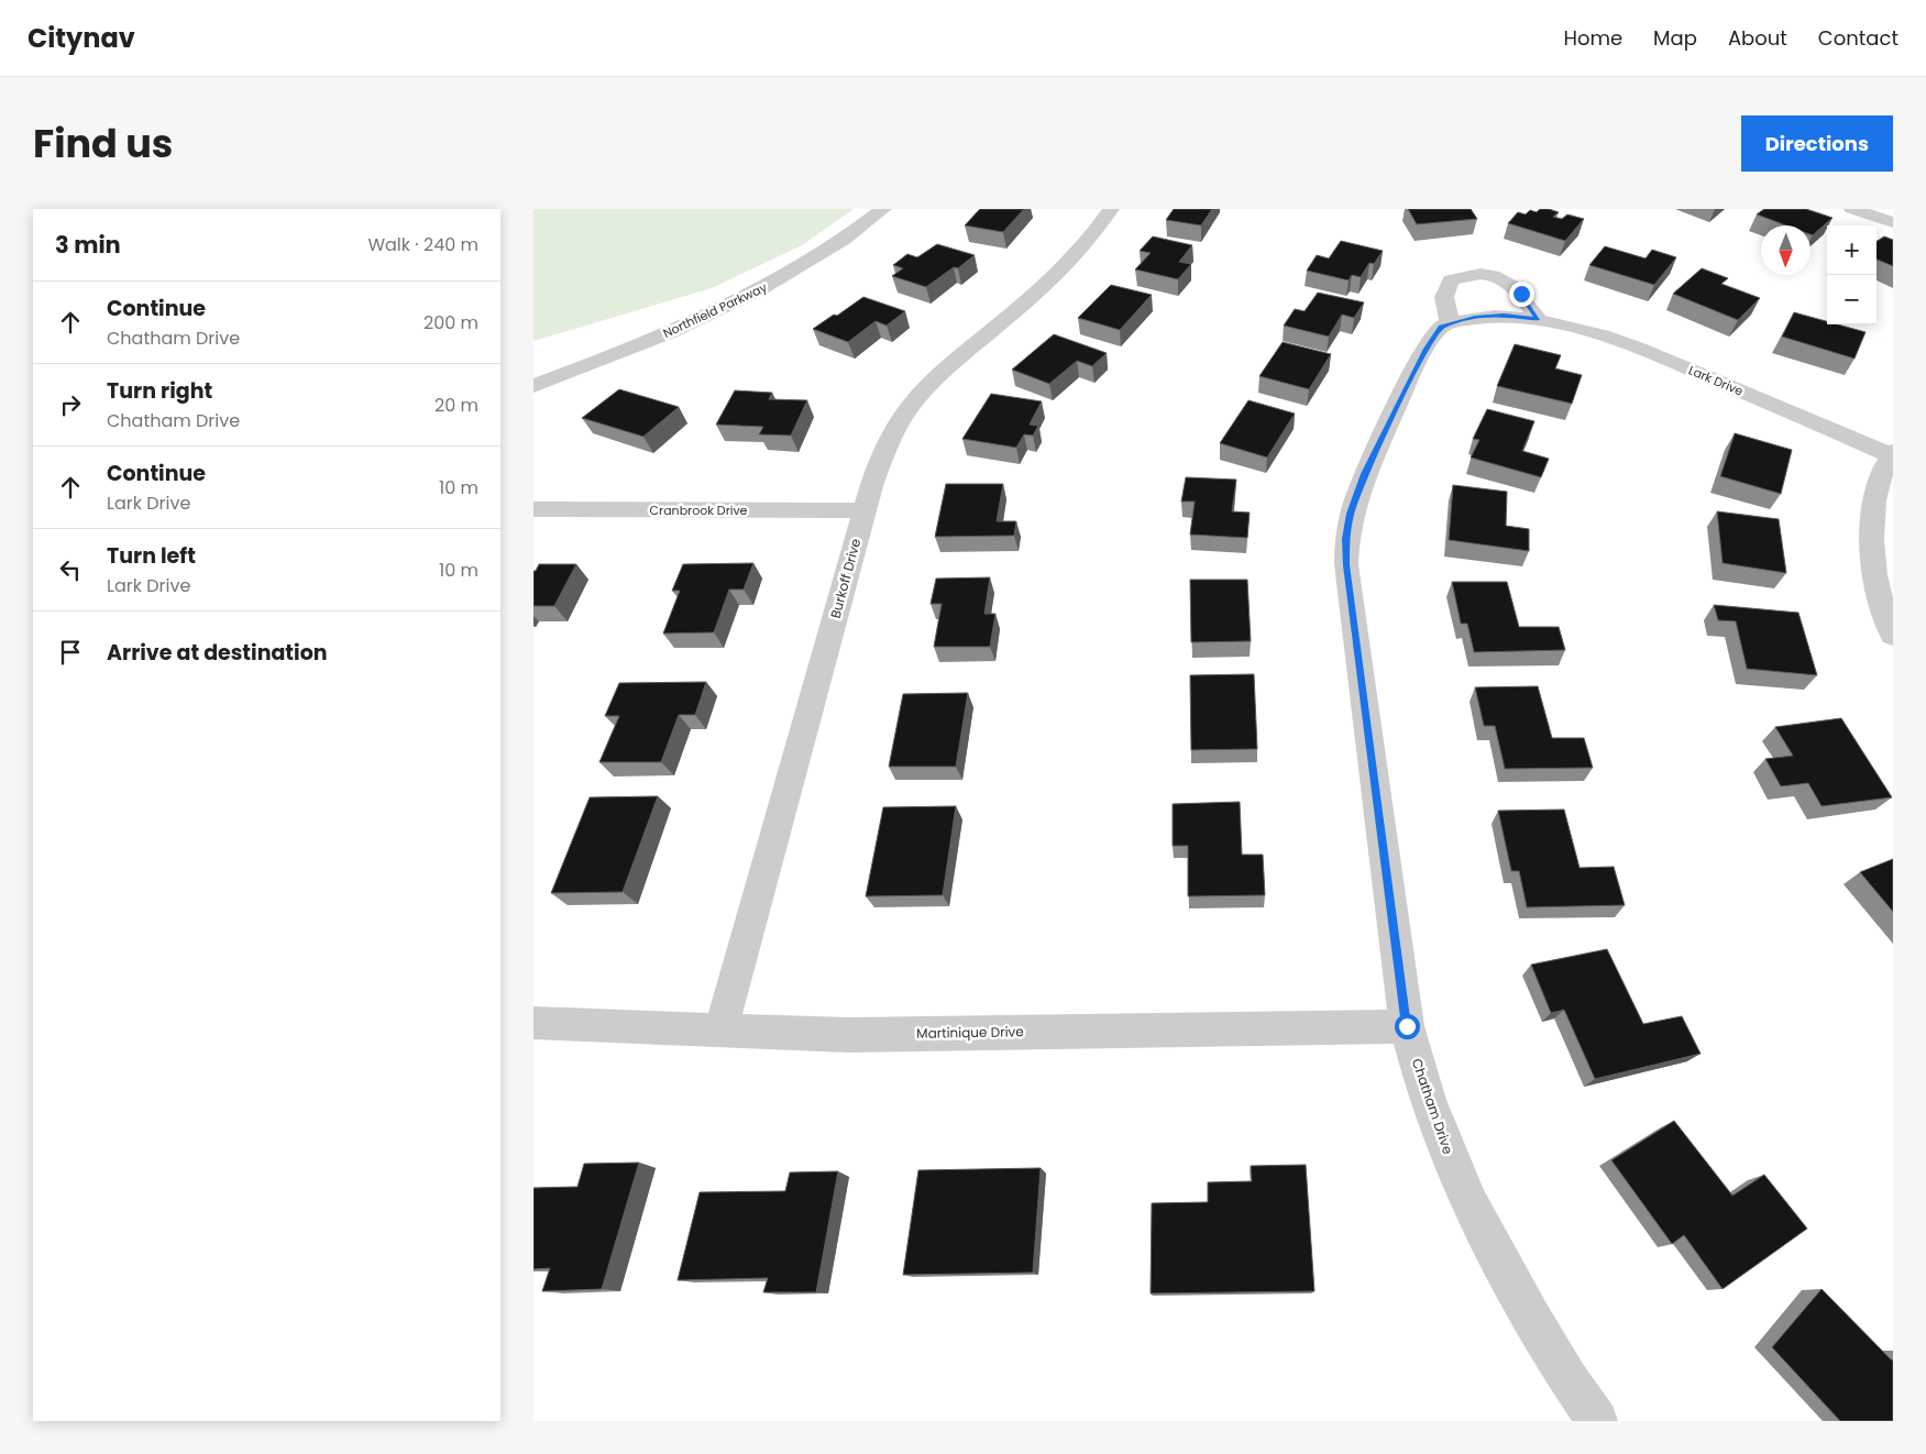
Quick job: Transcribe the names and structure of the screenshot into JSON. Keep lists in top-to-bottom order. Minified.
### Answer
{"streets":{"street":["Northfield Parkway","Lark Drive","Cranbrook Drive","Burkoff Drive","Martinique Drive","Chatham Drive"]},"crossings":[["Lark Drive","Chatham Drive"],["Cranbrook Drive","Burkoff Drive"],["Burkoff Drive","Martinique Drive"],["Martinique Drive","Chatham Drive"]],"north":"bottom","page":{"header":"Citynav","nav":["Home","Map","About","Contact"],"title":"Find us","buttons":"Directions","heading":["3 min","Walk · 240 m"],"map_buttons":["+","−"],"list":[["Continue","Chatham Drive","200 m"],["Turn right","Chatham Drive","20 m"],["Continue","Lark Drive","10 m"],["Turn left","Lark Drive","10 m"],"Arrive at destination"]}}
